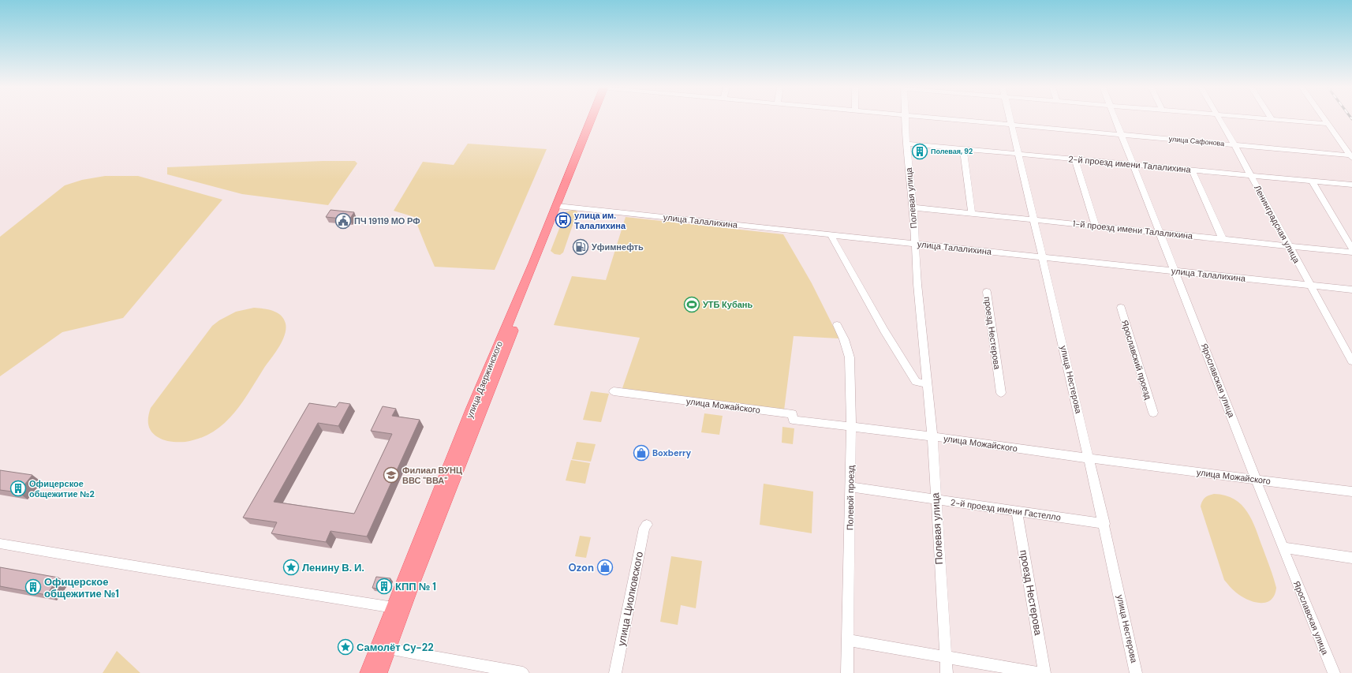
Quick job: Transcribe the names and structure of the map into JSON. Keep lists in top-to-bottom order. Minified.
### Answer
{"streets":{"main road":["улица Дзержинского"],"street":["улица Сафонова","2-й проезд имени Талалихина","Полевая улица","улица Талалихина","Ленинградская улица","1-й проезд имени Талалихина","проезд Нестерова","Ярославский проезд","улица Нестерова","Ярославская улица","улица Можайского","Полевой проезд","2-й проезд имени Гастелло","улица Циолковского"]},"crossings":[["улица Сафонова","Ленинградская улица"],["улица Сафонова","улица Нестерова"],["улица Сафонова","Ярославская улица"],["2-й проезд имени Талалихина","Полевая улица"],["2-й проезд имени Талалихина","Ленинградская улица"],["2-й проезд имени Талалихина","улица Нестерова"],["2-й проезд имени Талалихина","Ярославская улица"],["Полевая улица","улица Талалихина"],["Полевая улица","1-й проезд имени Талалихина"],["Полевая улица","улица Можайского"],["Полевая улица","2-й проезд имени Гастелло"],["улица Талалихина","Ленинградская улица"],["улица Талалихина","улица Дзержинского"],["улица Талалихина","улица Нестерова"],["улица Талалихина","Ярославская улица"],["Ленинградская улица","1-й проезд имени Талалихина"],["1-й проезд имени Талалихина","улица Нестерова"],["1-й проезд имени Талалихина","Ярославская улица"],["проезд Нестерова","2-й проезд имени Гастелло"],["улица Нестерова","улица Можайского"],["улица Нестерова","2-й проезд имени Гастелло"],["Ярославская улица","улица Можайского"],["улица Можайского","Полевой проезд"],["Полевой проезд","2-й проезд имени Гастелло"]],"places":{"building":["Полевая, 92","Офицерское общежитие №2","КПП № 1","Офицерское общежитие №1"],"bus stop":["улица им. Талалихина"],"public building":["ПЧ 19119 МО РФ"],"fuel station":["Уфимнефть"],"sports":["УТБ Кубань"],"shop":["Boxberry","Ozon"],"school or university":["Филиал ВУНЦ ВВС \"ВВА\""],"place":["Ленину В. И.","Самолёт Су-22"]}}
